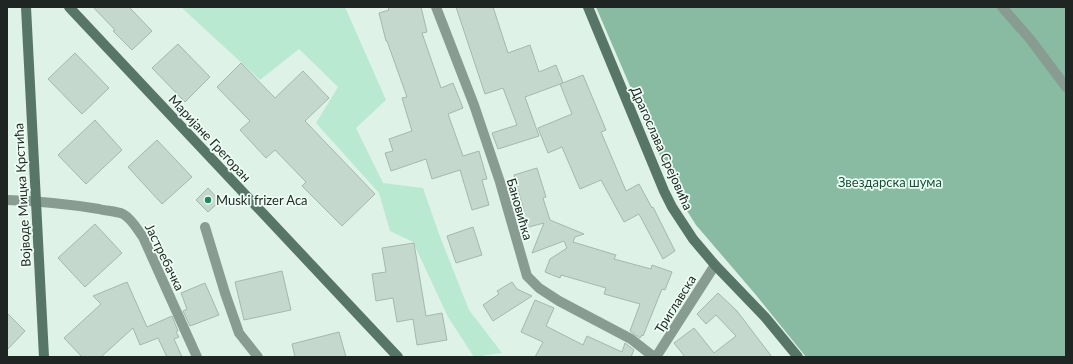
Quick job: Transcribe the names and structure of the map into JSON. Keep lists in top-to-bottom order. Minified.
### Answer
{"streets":{"street":["Маријане Грегоран","Драгослава Срејовића","Војводе Мицка Крстића","Бановићка","Јастребачка","Триглавска"]},"crossings":[["Драгослава Срејовића","Триглавска"],["Војводе Мицка Крстића","Јастребачка"],["Бановићка","Триглавска"]],"parks":["Звездарска шума"],"places":["Muski frizer Aca"]}
